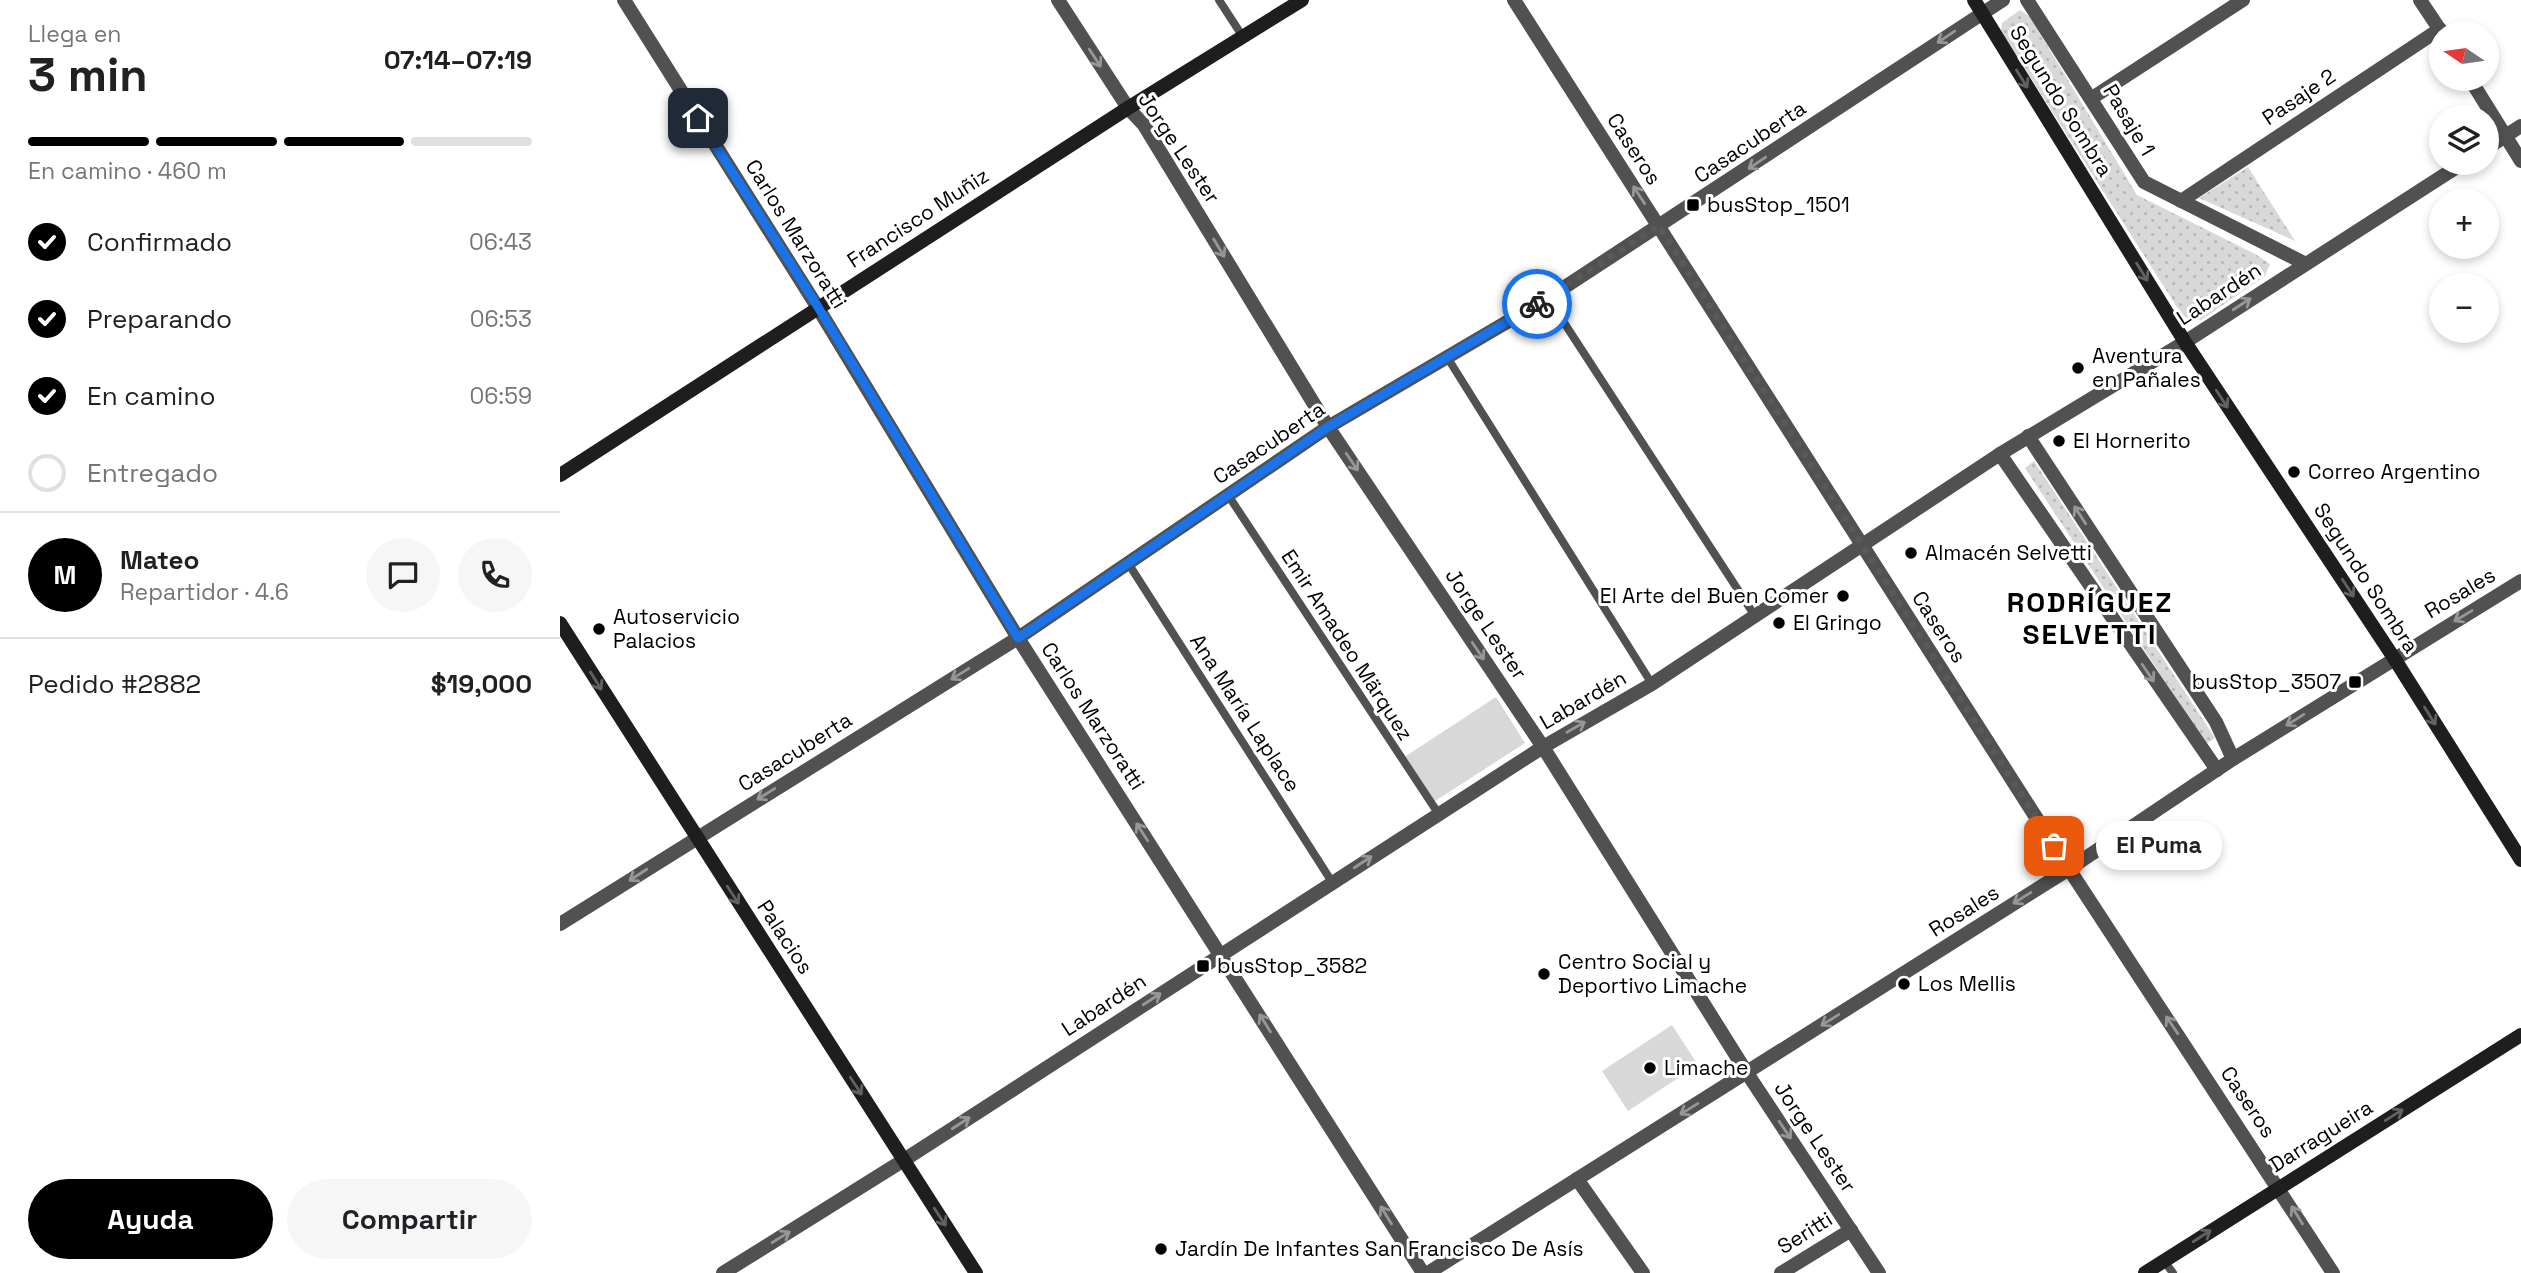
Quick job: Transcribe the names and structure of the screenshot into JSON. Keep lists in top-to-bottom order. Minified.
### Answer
{"streets":{"street":["Pasaje 2","Segundo Sombra","Pasaje 1","Casacuberta","Jorge Lester","Caseros","Francisco Muñiz","Carlos Marzoratti","Labardén","Rosales","Palacios","Darragueira","Seritti"],"lane":["Emir Amadeo Märquez","Ana María Laplace"]},"crossings":[["Pasaje 2","Pasaje 1"],["Segundo Sombra","Casacuberta"],["Segundo Sombra","Labardén"],["Segundo Sombra","Rosales"],["Pasaje 1","Labardén"],["Casacuberta","Jorge Lester"],["Casacuberta","Caseros"],["Casacuberta","Carlos Marzoratti"],["Casacuberta","Emir Amadeo Märquez"],["Casacuberta","Ana María Laplace"],["Casacuberta","Palacios"],["Jorge Lester","Francisco Muñiz"],["Jorge Lester","Labardén"],["Jorge Lester","Rosales"],["Jorge Lester","Seritti"],["Caseros","Labardén"],["Caseros","Rosales"],["Caseros","Darragueira"],["Francisco Muñiz","Carlos Marzoratti"],["Carlos Marzoratti","Labardén"],["Labardén","Emir Amadeo Märquez"],["Labardén","Ana María Laplace"],["Labardén","Palacios"]],"one_way":["Segundo Sombra","Casacuberta","Jorge Lester","Caseros","Carlos Marzoratti","Labardén","Rosales","Palacios","Darragueira"],"districts":["RODRÍGUEZ SELVETTI"],"places":{"transit":["busStop_1501","busStop_3507","busStop_3582"],"other":["Aventura en Pañales","El Hornerito","Correo Argentino","Almacén Selvetti","El Arte del Buen Comer","El Gringo","Autoservicio Palacios","El Puma","Centro Social y Deportivo Limache","Los Mellis","Limache","Jardín De Infantes San Francisco De Asís"]},"north":"left","page":{"heading":["3 min","Llega en","07:14–07:19"],"panel":["Mateo","Repartidor · 4.6","Pedido #2882","$19,000"],"map_buttons":["+","−"],"bar":"En camino · 460 m","list":[["Confirmado","06:43"],["Preparando","06:53"],["En camino","06:59"],"Entregado"],"round":"M","bubble":"El Puma","buttons":["Ayuda","Compartir"]}}
